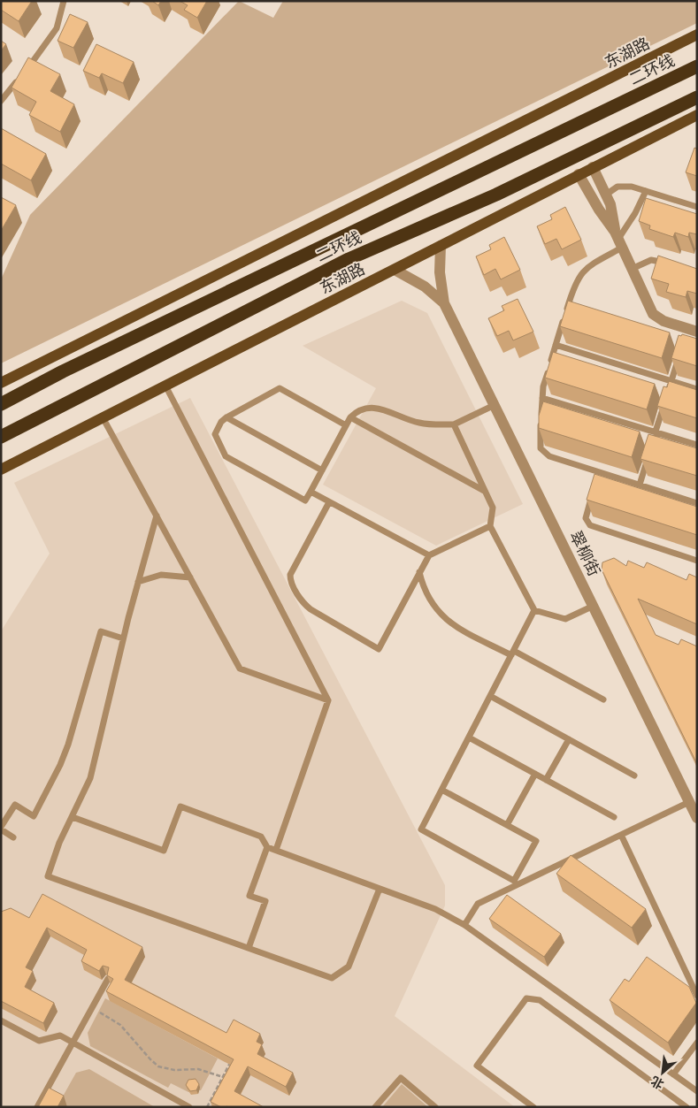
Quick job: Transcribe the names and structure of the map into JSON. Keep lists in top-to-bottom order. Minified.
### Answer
{"streets":{"highway":["二环线"],"main road":["东湖路"],"street":["翠柳街"]},"north":"bottom left"}
